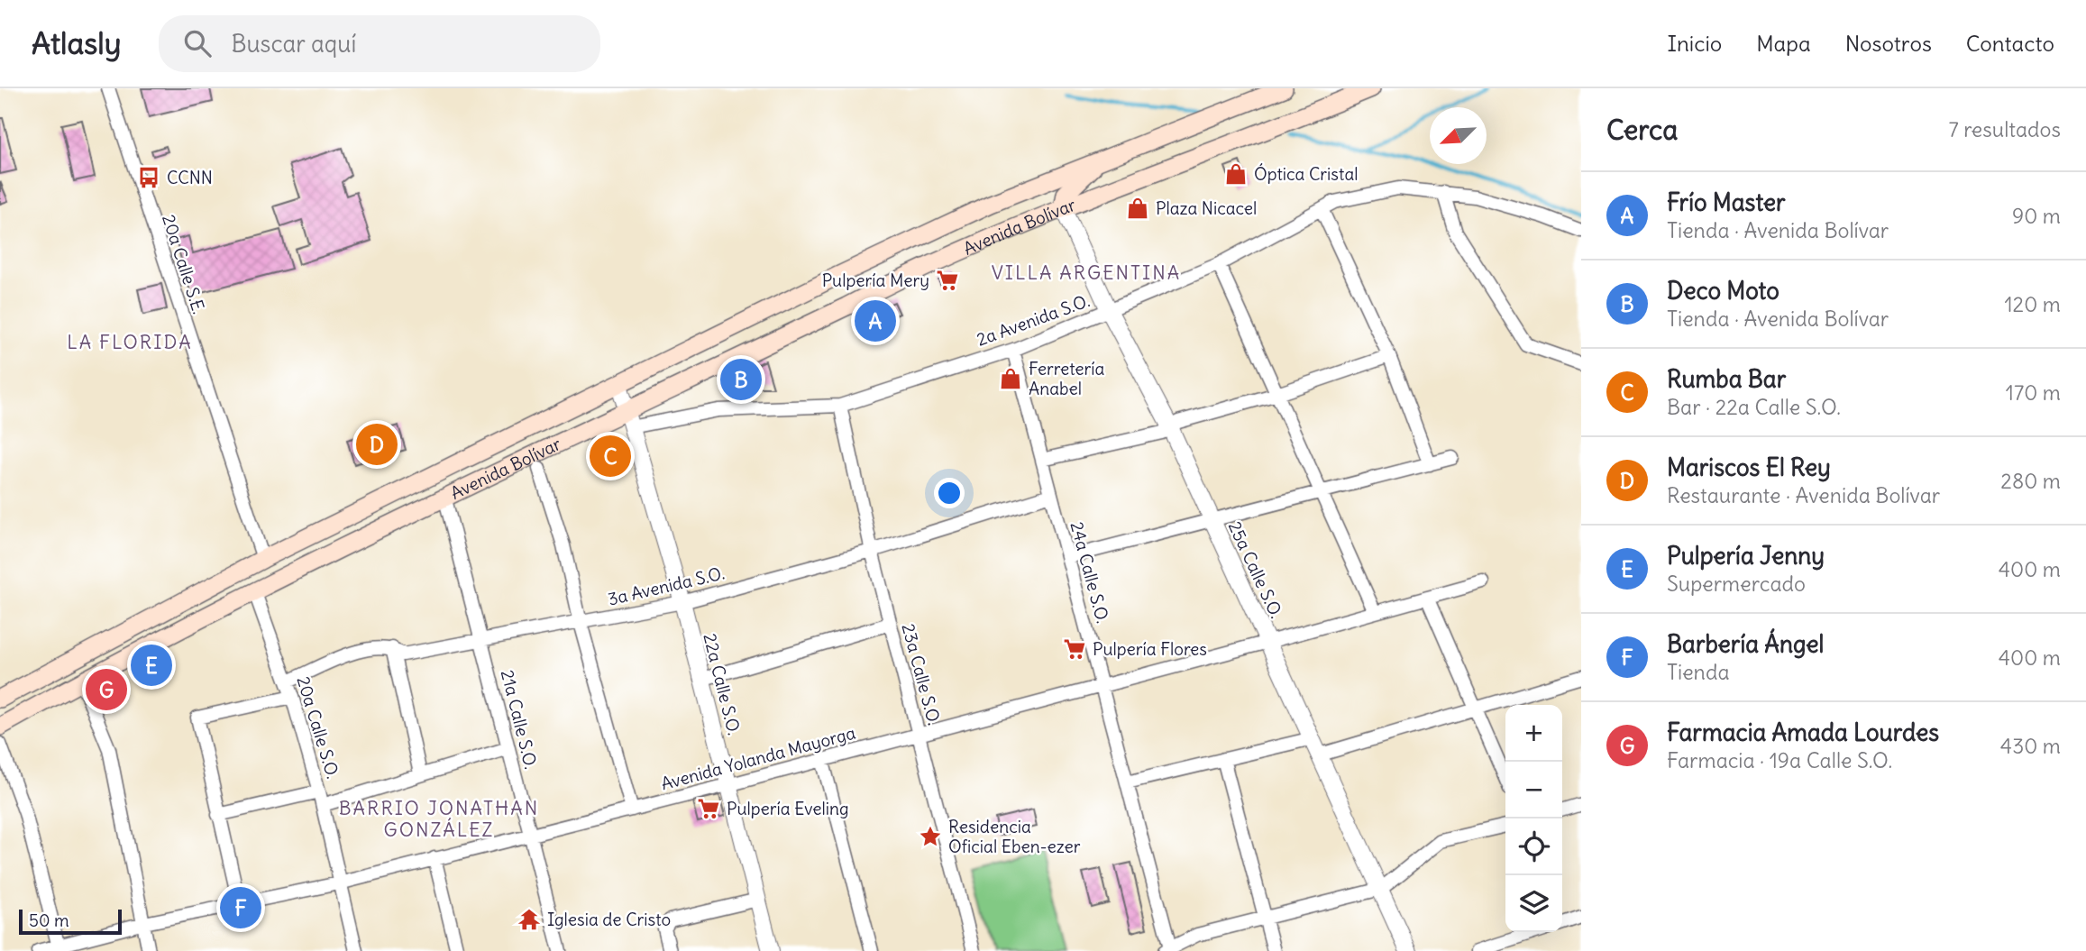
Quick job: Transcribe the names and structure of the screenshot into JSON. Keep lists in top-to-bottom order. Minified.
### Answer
{"streets":{"main road":["Avenida Bolívar"],"street":["20a Calle S.E.","2a Avenida S.O.","25a Calle S.O.","24a Calle S.O.","3a Avenida S.O.","23a Calle S.O.","22a Calle S.O.","21a Calle S.O.","20a Calle S.O.","Avenida Yolanda Mayorga"]},"crossings":[["Avenida Bolívar","20a Calle S.E."],["Avenida Bolívar","2a Avenida S.O."],["Avenida Bolívar","25a Calle S.O."],["Avenida Bolívar","22a Calle S.O."],["Avenida Bolívar","21a Calle S.O."],["Avenida Bolívar","20a Calle S.O."],["2a Avenida S.O.","25a Calle S.O."],["2a Avenida S.O.","24a Calle S.O."],["2a Avenida S.O.","23a Calle S.O."],["2a Avenida S.O.","22a Calle S.O."],["25a Calle S.O.","Avenida Yolanda Mayorga"],["24a Calle S.O.","3a Avenida S.O."],["24a Calle S.O.","Avenida Yolanda Mayorga"],["3a Avenida S.O.","23a Calle S.O."],["3a Avenida S.O.","22a Calle S.O."],["3a Avenida S.O.","21a Calle S.O."],["3a Avenida S.O.","20a Calle S.O."],["23a Calle S.O.","Avenida Yolanda Mayorga"],["22a Calle S.O.","Avenida Yolanda Mayorga"],["21a Calle S.O.","Avenida Yolanda Mayorga"],["20a Calle S.O.","Avenida Yolanda Mayorga"]],"districts":["VILLA ARGENTINA","LA FLORIDA","BARRIO JONATHAN GONZÁLEZ"],"places":{"shop":["Óptica Cristal","Plaza Nicacel","Ferretería Anabel"],"bus stop":["CCNN"],"supermarket":["Pulpería Mery","Pulpería Flores","Pulpería Eveling"],"place":["Residencia Oficial Eben-ezer"],"temple":["Iglesia de Cristo"]},"scale_bar":"50 m","north":"bottom left","page":{"header":"Atlasly","search":"Buscar aquí","nav":["Inicio","Mapa","Nosotros","Contacto"],"heading":["Cerca","7 resultados"],"list":[{"mark":"A","name":"Frío Master","note":"Tienda · Avenida Bolívar","value":"90 m"},{"mark":"B","name":"Deco Moto","note":"Tienda · Avenida Bolívar","value":"120 m"},{"mark":"C","name":"Rumba Bar","note":"Bar · 22a Calle S.O.","value":"170 m"},{"mark":"D","name":"Mariscos El Rey","note":"Restaurante · Avenida Bolívar","value":"280 m"},{"mark":"E","name":"Pulpería Jenny","note":"Supermercado","value":"400 m"},{"mark":"F","name":"Barbería Ángel","note":"Tienda","value":"400 m"},{"mark":"G","name":"Farmacia Amada Lourdes","note":"Farmacia · 19a Calle S.O.","value":"430 m"}],"pins":["A","B","D","C","E","G","F"],"map_buttons":["+","−"],"scale":"50 m"}}
